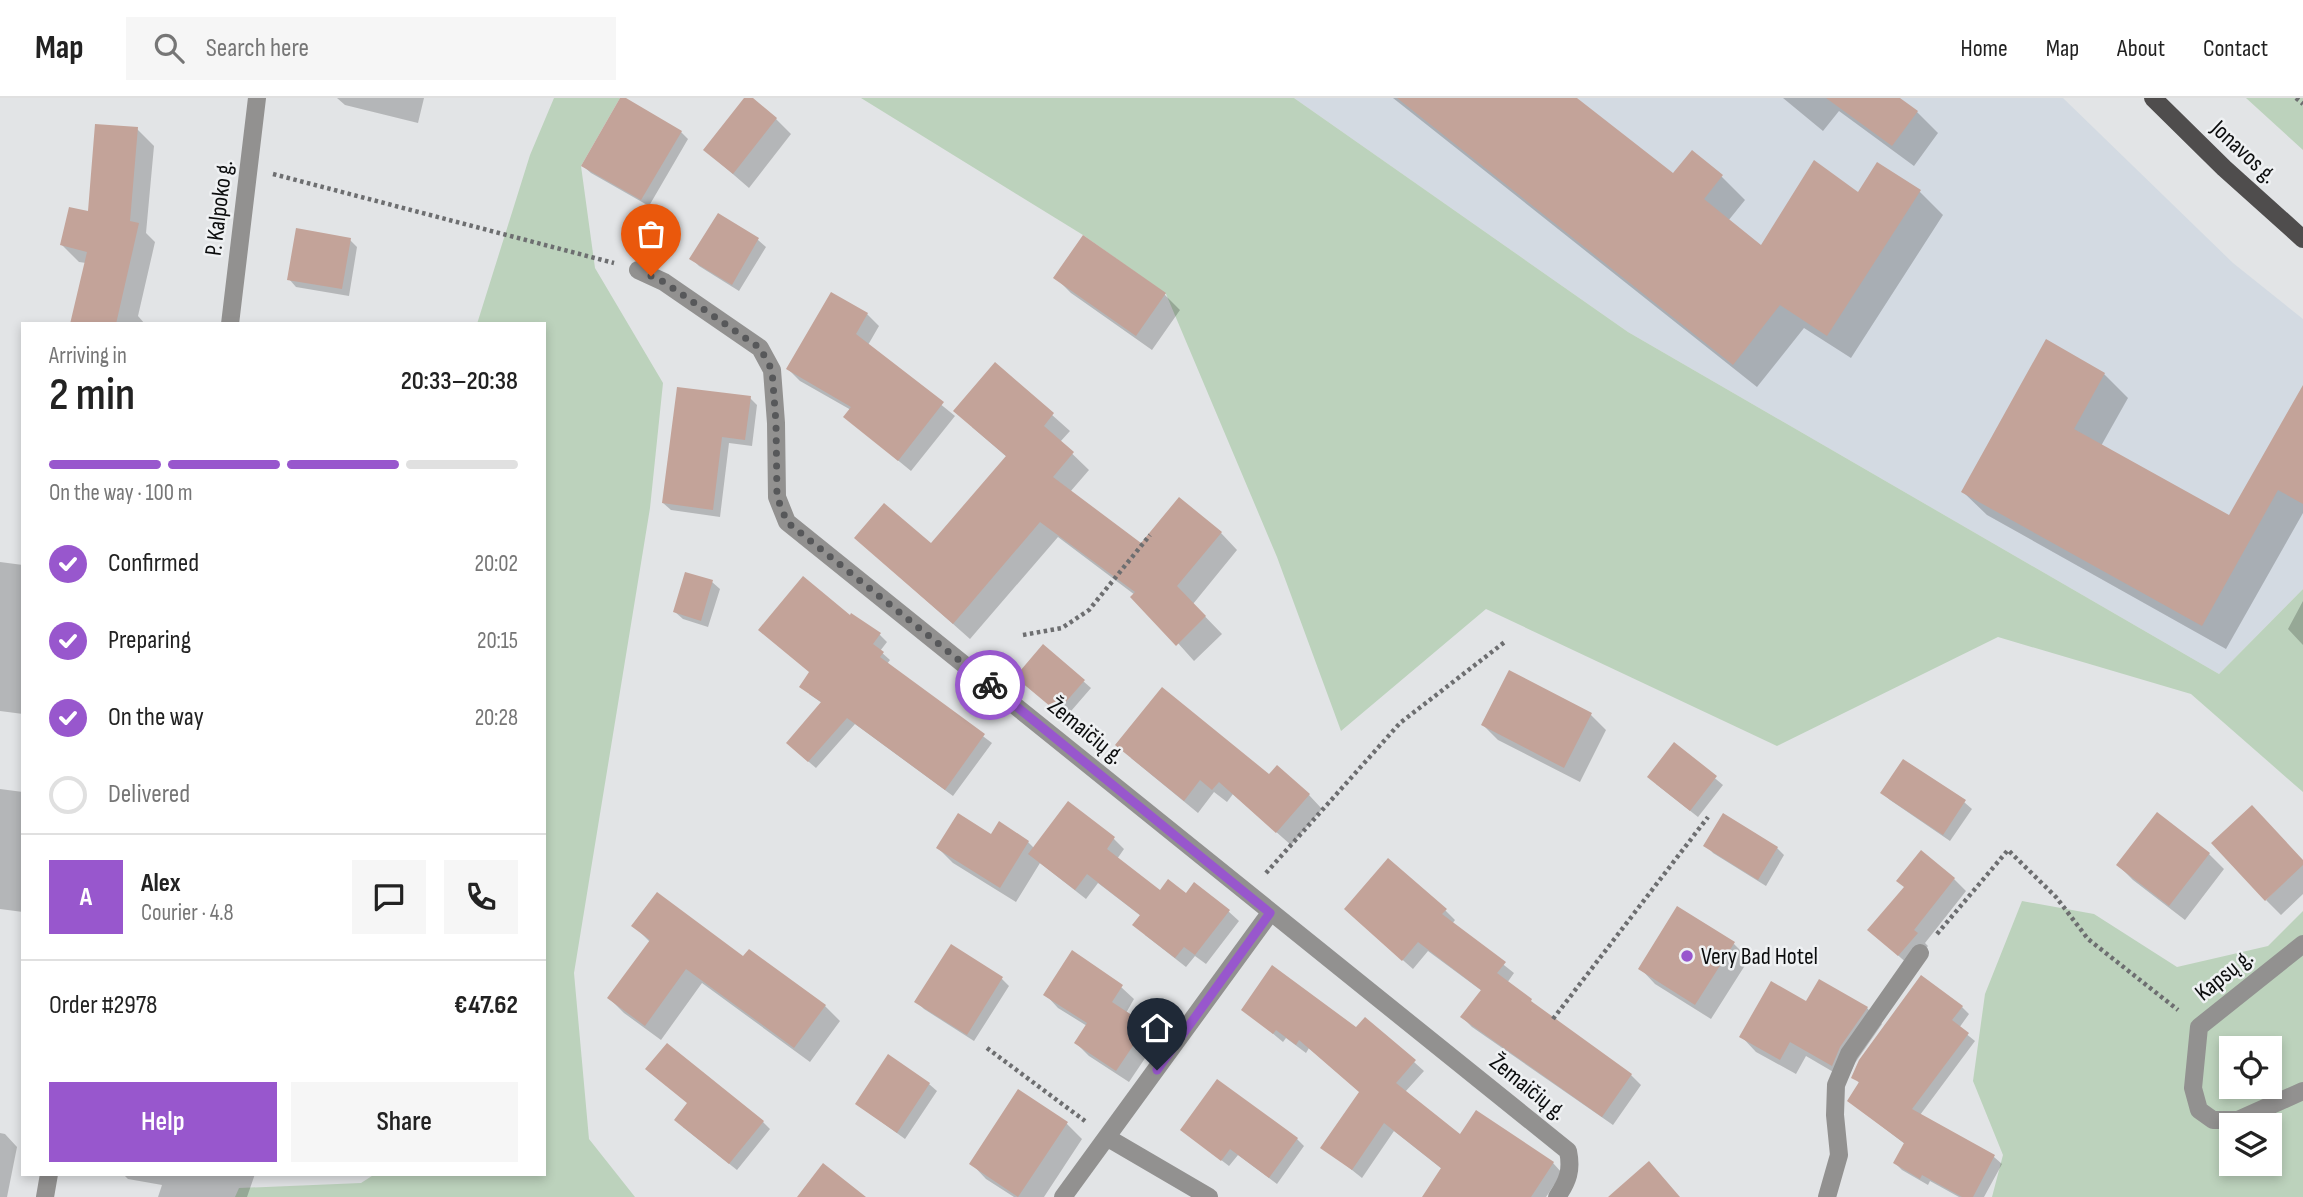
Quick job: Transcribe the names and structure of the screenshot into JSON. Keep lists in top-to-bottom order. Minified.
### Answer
{"streets":{"main road":["Jonavos g."],"street":["P. Kalpoko g.","Žemaičių g.","Kapsų g."]},"places":["Very Bad Hotel"],"page":{"header":"Map","search":"Search here","nav":["Home","Map","About","Contact"],"heading":["2 min","Arriving in","20:33–20:38"],"panel":["Alex","Courier · 4.8","Order #2978","€47.62"],"bar":"On the way · 100 m","list":[["Confirmed","20:02"],["Preparing","20:15"],["On the way","20:28"],"Delivered"],"round":"A","buttons":["Help","Share"]}}
